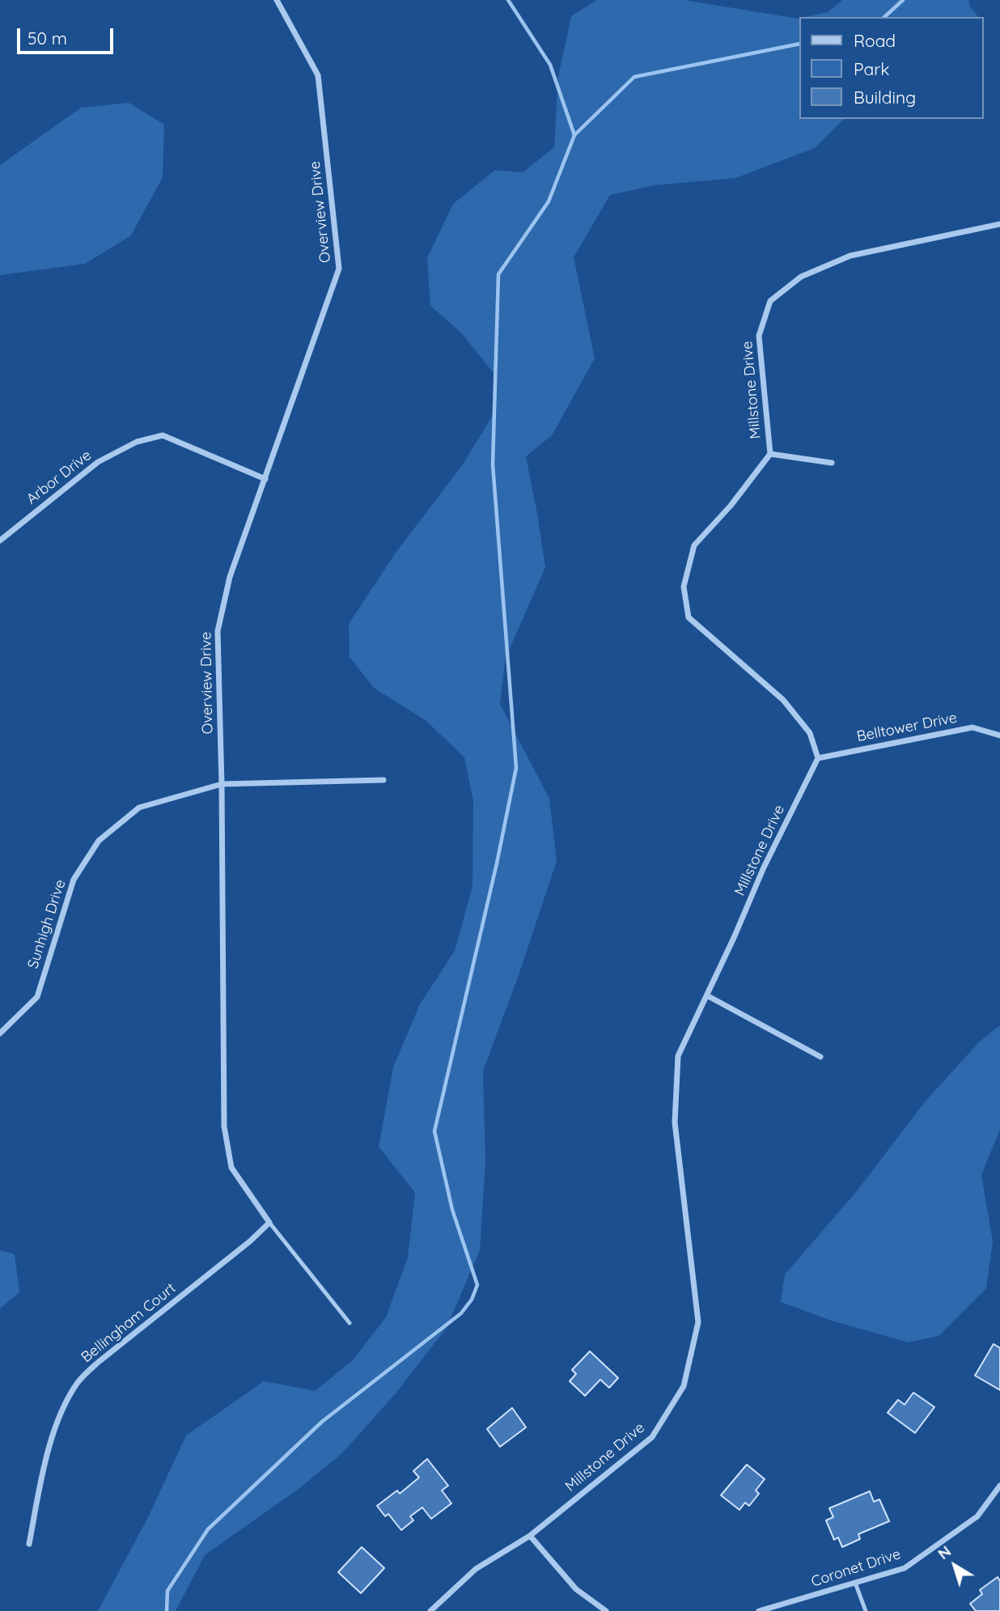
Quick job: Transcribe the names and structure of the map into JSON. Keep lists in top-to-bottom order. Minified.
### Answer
{"streets":{"street":["Overview Drive","Millstone Drive","Arbor Drive","Belltower Drive","Sunhigh Drive","Bellingham Court","Coronet Drive"]},"crossings":[["Overview Drive","Arbor Drive"],["Overview Drive","Sunhigh Drive"],["Overview Drive","Bellingham Court"],["Millstone Drive","Belltower Drive"]],"legend":["Road","Park","Building"],"scale_bar":"50 m","north":"top left"}
